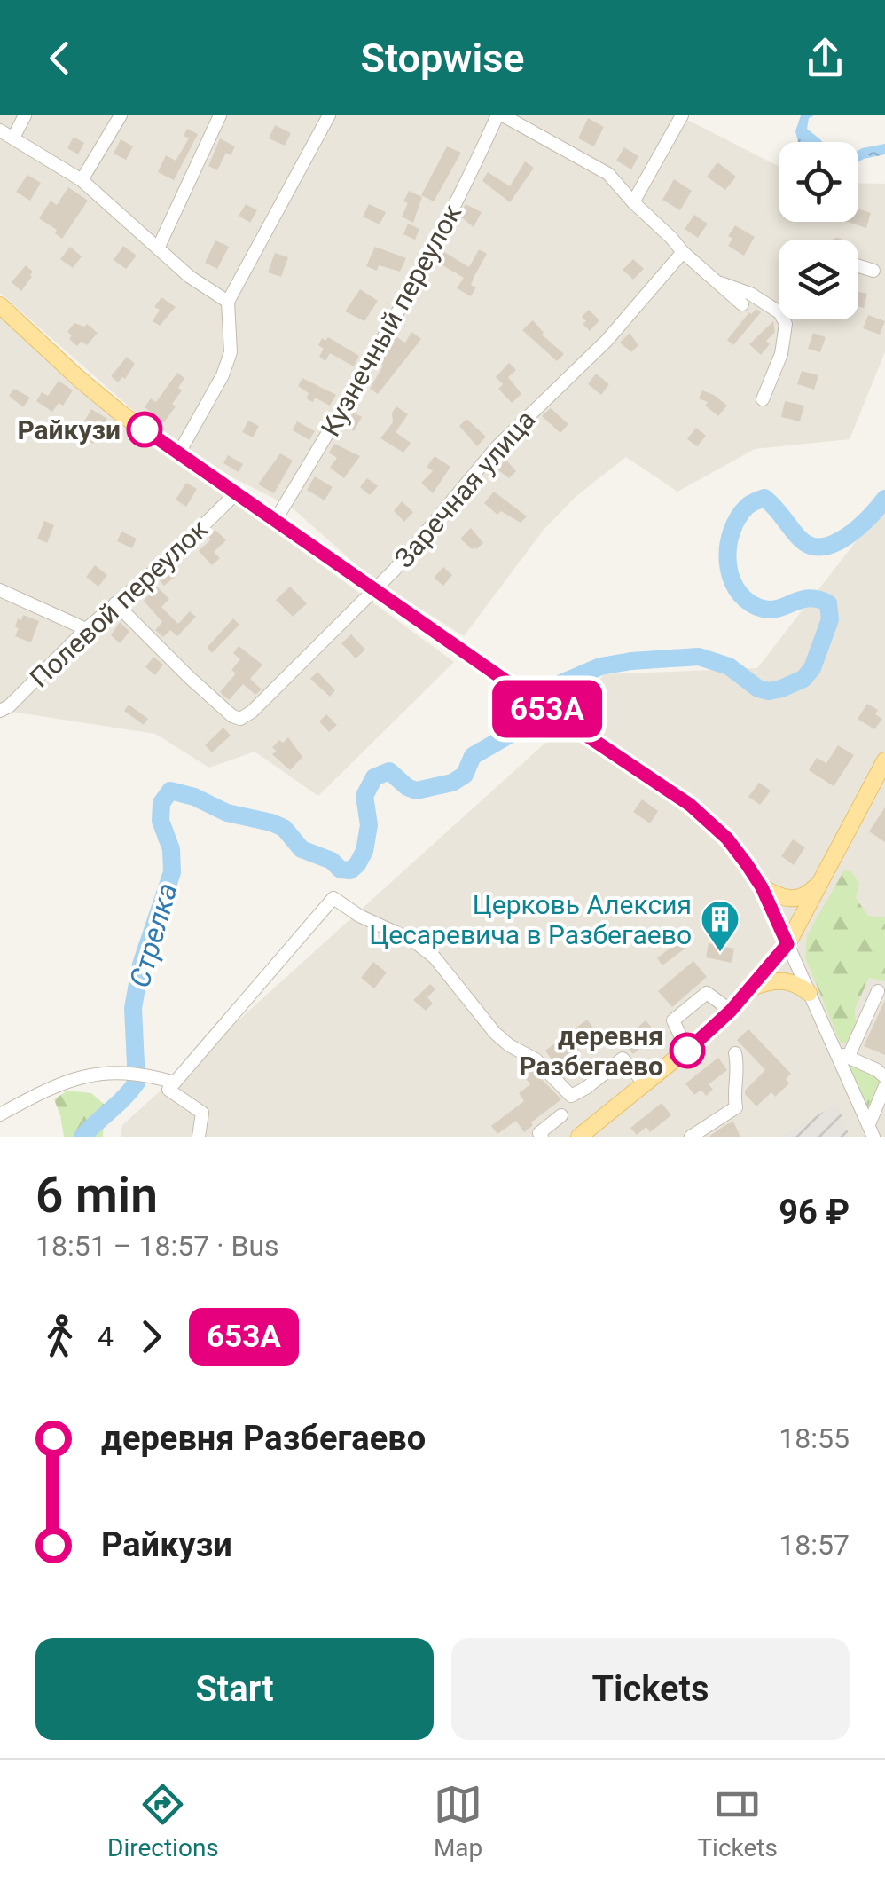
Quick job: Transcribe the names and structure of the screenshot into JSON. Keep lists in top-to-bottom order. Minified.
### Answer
{"streets":{"street":["Кузнечный переулок","Заречная улица","Полевой переулок"]},"crossings":[["Заречная улица","Полевой переулок"]],"water":["Стрелка"],"places":{"other":["Райкузи","деревня Разбегаево"],"building":["Церковь Алексия Цесаревича в Разбегаево"]},"lines":["bus line 653А"],"page":{"header":"Stopwise","on_map":"653А","heading":["6 min","18:51 – 18:57 · Bus","96 ₽"],"legs":["4","653А"],"list":[{"name":"деревня Разбегаево","value":"18:55"},{"name":"Райкузи","value":"18:57"}],"buttons":["Start","Tickets"],"tabs":["Directions","Map","Tickets"]}}
